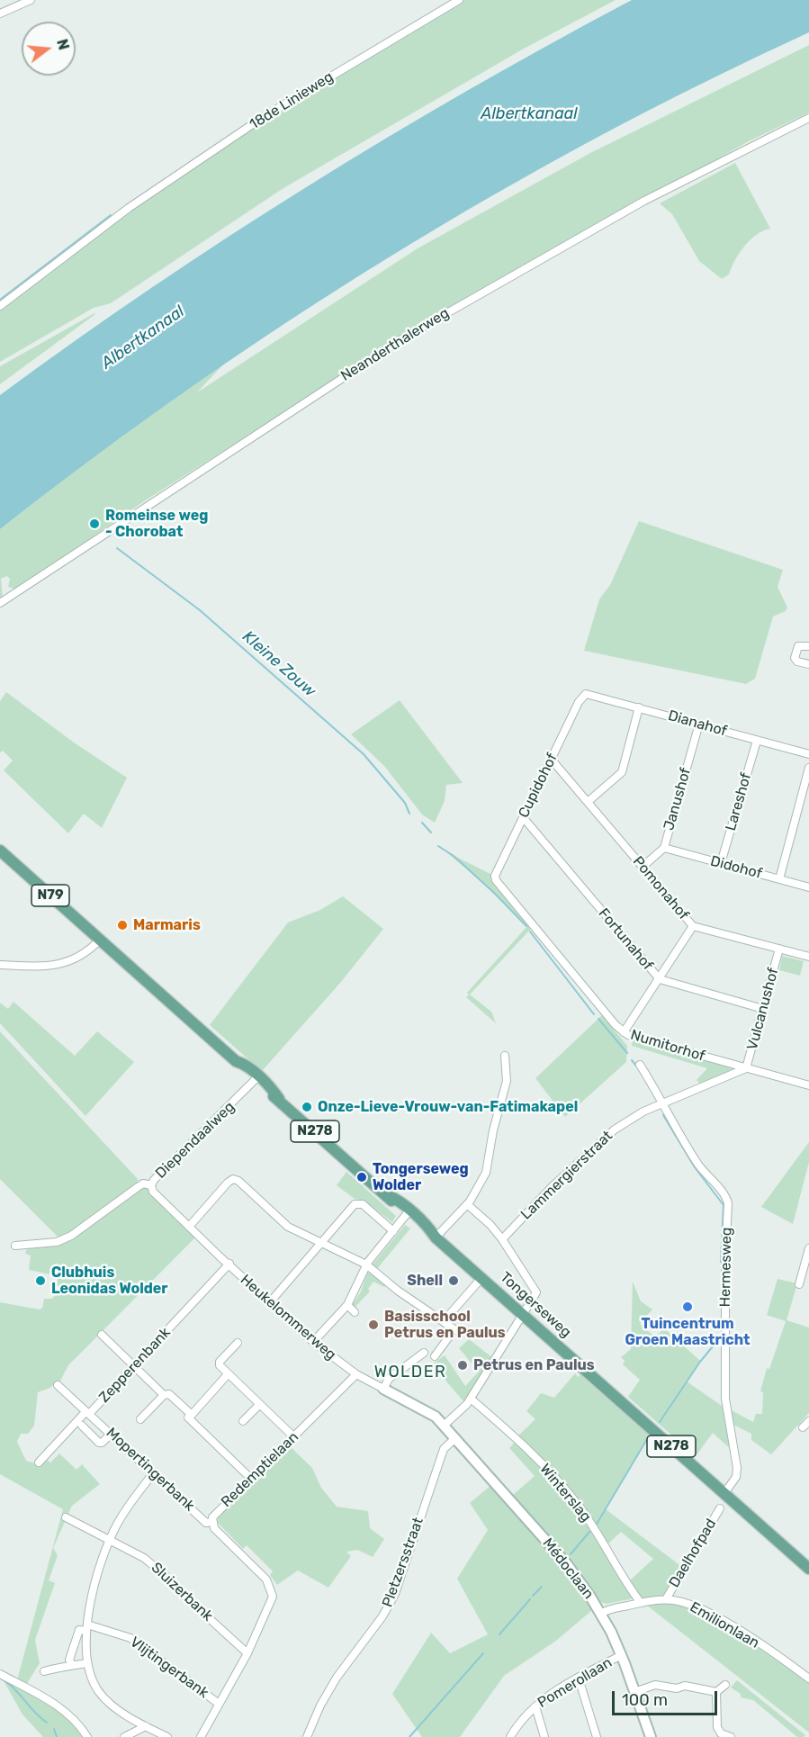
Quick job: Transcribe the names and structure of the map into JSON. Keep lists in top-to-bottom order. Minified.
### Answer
{"streets":{"main road":["N79","N278","Tongerseweg"],"street":["18de Linieweg","Neanderthalerweg","Dianahof","Cupidohof","Janushof","Lareshof","Didohof","Pomonahof","Fortunahof","Vulcanushof","Numitorhof","Diependaalweg","Lammergierstraat","Hermesweg","Heukelommerweg","Zepperenbank","Mopertingerbank","Redemptielaan","Winterslag","Daelhofpad","Pletzersstraat","Médoclaan","Sluizerbank","Emilionlaan","Vlijtingerbank","Pomerollaan"]},"crossings":[["Dianahof","Cupidohof"],["Dianahof","Janushof"],["Dianahof","Lareshof"],["Cupidohof","Pomonahof"],["Cupidohof","Fortunahof"],["Cupidohof","Numitorhof"],["Janushof","Didohof"],["Janushof","Pomonahof"],["Lareshof","Didohof"],["Pomonahof","Vulcanushof"],["N79","N278"],["Fortunahof","Vulcanushof"],["Vulcanushof","Numitorhof"],["Vulcanushof","Lammergierstraat"],["Numitorhof","Lammergierstraat"],["N278","Diependaalweg"],["N278","Tongerseweg"],["Diependaalweg","Tongerseweg"],["Diependaalweg","Heukelommerweg"],["Lammergierstraat","Hermesweg"],["Hermesweg","Tongerseweg"],["Heukelommerweg","Zepperenbank"],["Heukelommerweg","Redemptielaan"],["Heukelommerweg","Médoclaan"],["Zepperenbank","Mopertingerbank"],["Mopertingerbank","Redemptielaan"],["Redemptielaan","Sluizerbank"],["Redemptielaan","Vlijtingerbank"],["Winterslag","Emilionlaan"],["Daelhofpad","Emilionlaan"],["Pletzersstraat","Médoclaan"],["Médoclaan","Emilionlaan"],["Médoclaan","Pomerollaan"]],"districts":["WOLDER"],"water":["Albertkanaal","Kleine Zouw"],"places":["Romeinse weg - Chorobat","Marmaris","Onze-Lieve-Vrouw-van-Fatimakapel","Tongerseweg Wolder","Clubhuis Leonidas Wolder","Shell","Tuincentrum Groen Maastricht","Basisschool Petrus en Paulus","Petrus en Paulus"],"scale_bar":"100 m","north":"right"}
